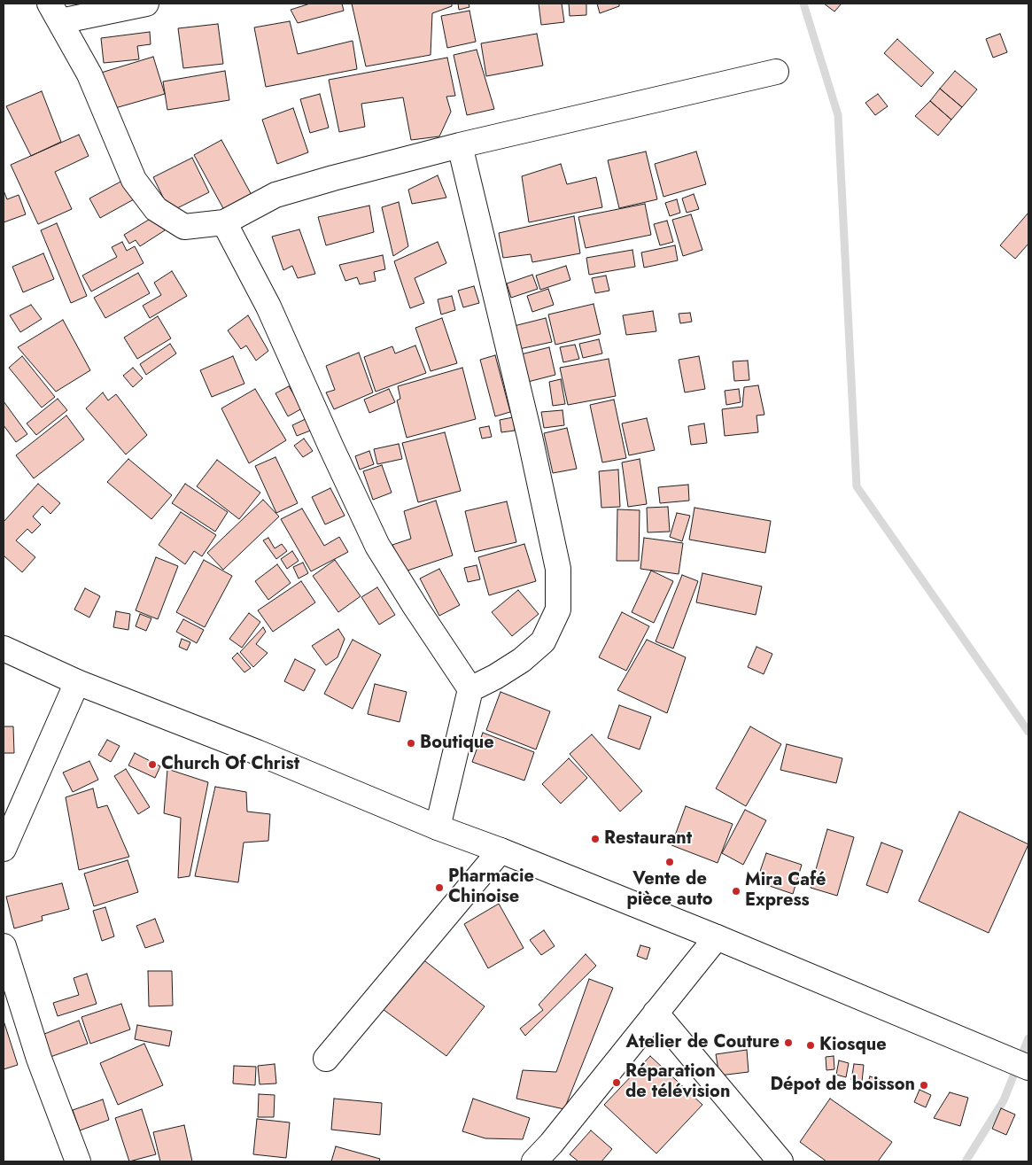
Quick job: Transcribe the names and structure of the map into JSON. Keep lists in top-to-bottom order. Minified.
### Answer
{"places":["Boutique","Church Of Christ","Restaurant","Vente de pièce auto","Pharmacie Chinoise","Mira Café Express","Atelier de Couture","Kiosque","Réparation de télévision","Dépot de boisson"]}
